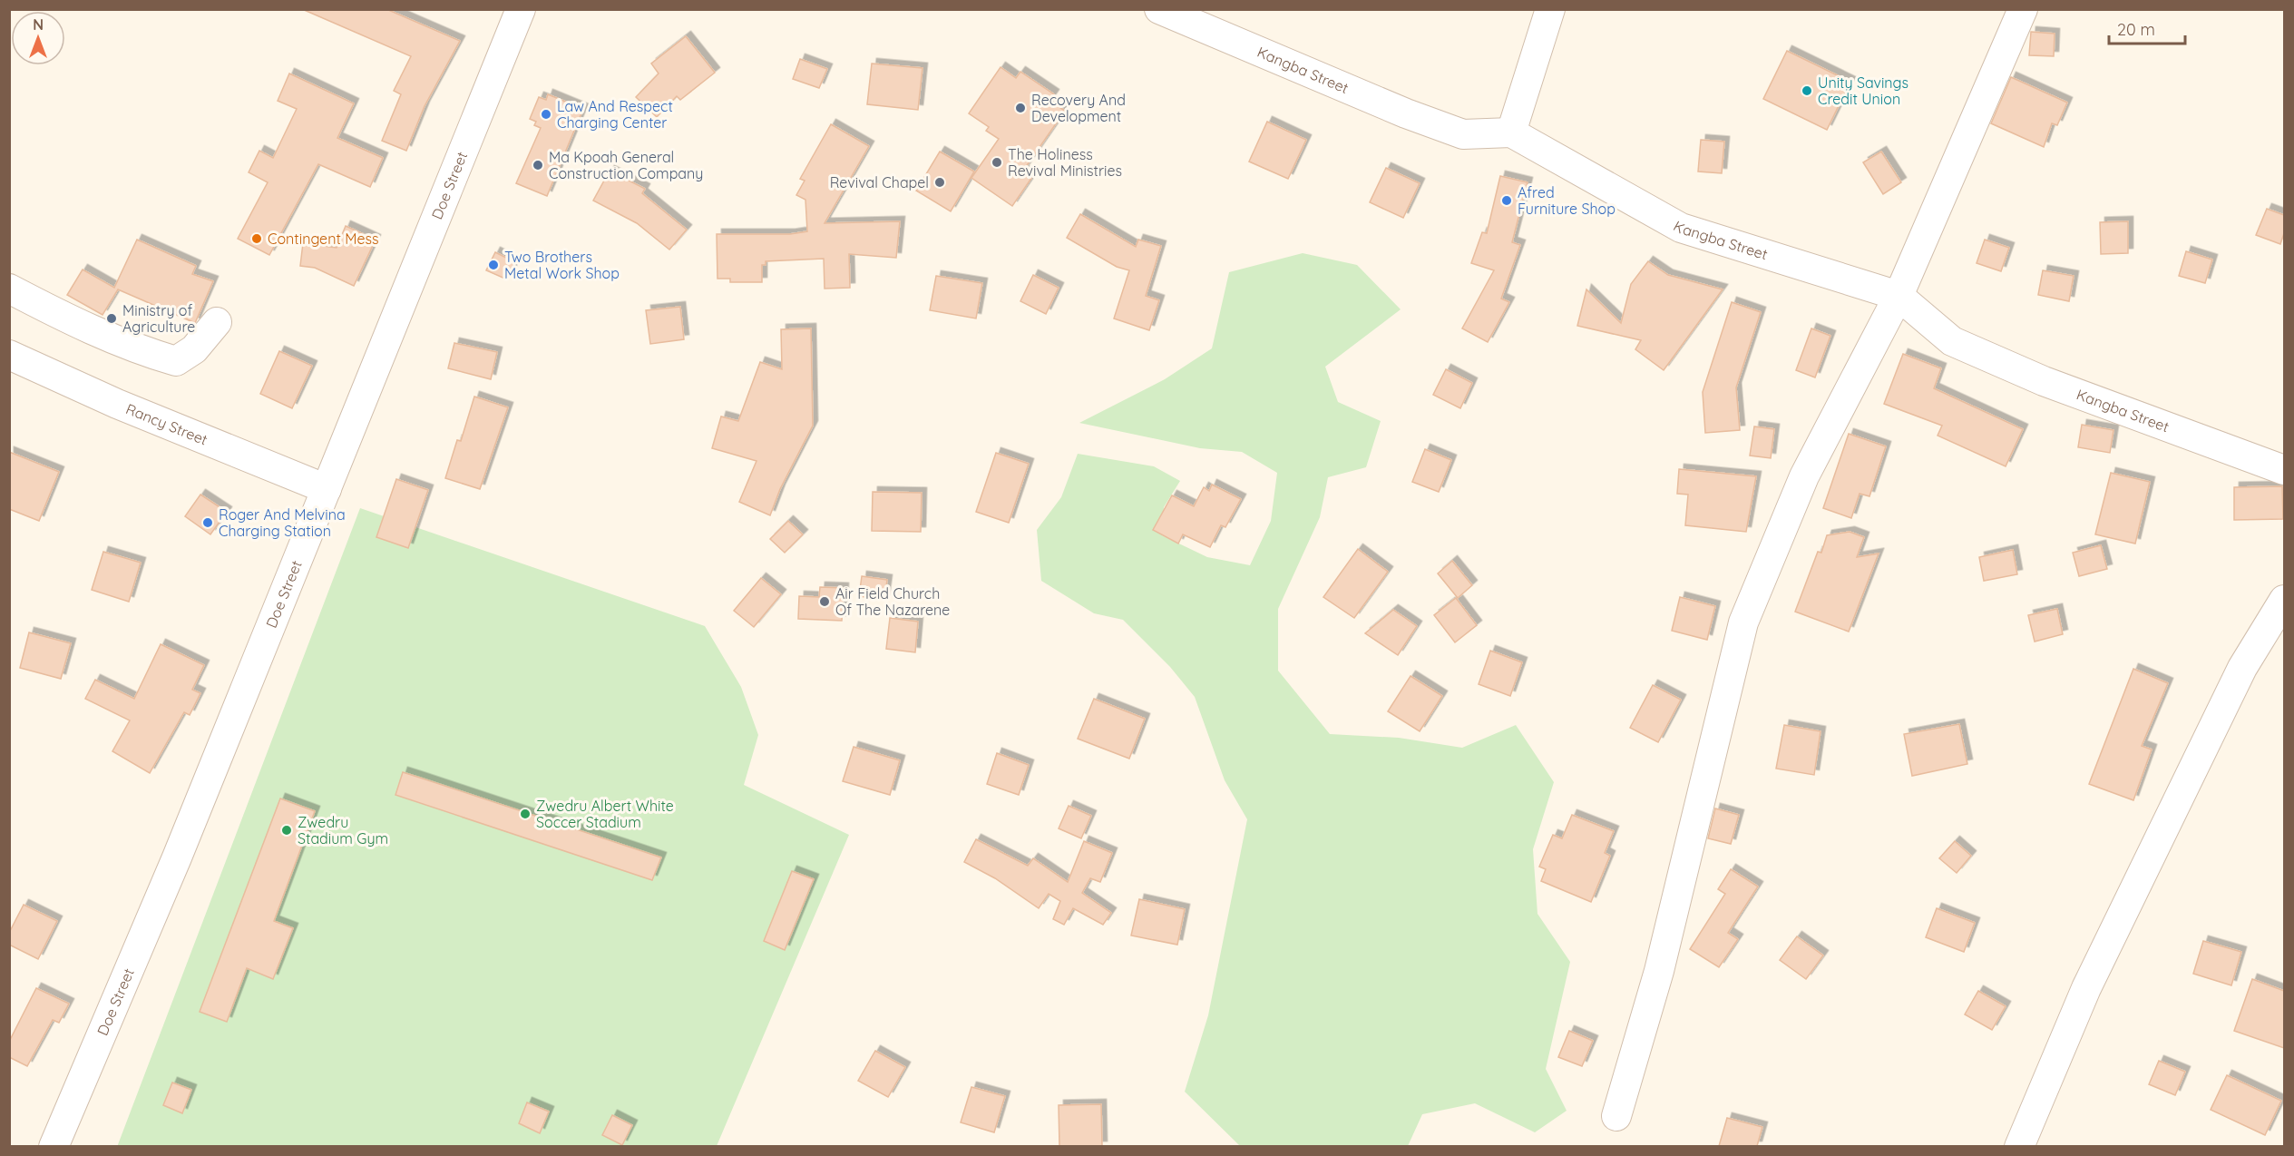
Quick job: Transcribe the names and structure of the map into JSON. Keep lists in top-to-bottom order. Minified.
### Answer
{"streets":{"street":["Kangba Street","Doe Street","Rancy Street"]},"crossings":[["Doe Street","Rancy Street"]],"places":["Unity Savings Credit Union","Recovery And Development","Law And Respect Charging Center","The Holiness Revival Ministries","Ma Kpoah General Construction Company","Revival Chapel","Afred Furniture Shop","Contingent Mess","Two Brothers Metal Work Shop","Ministry of Agriculture","Roger And Melvina Charging Station","Air Field Church Of The Nazarene","Zwedru Albert White Soccer Stadium","Zwedru Stadium Gym"],"scale_bar":"20 m","north":"top"}
